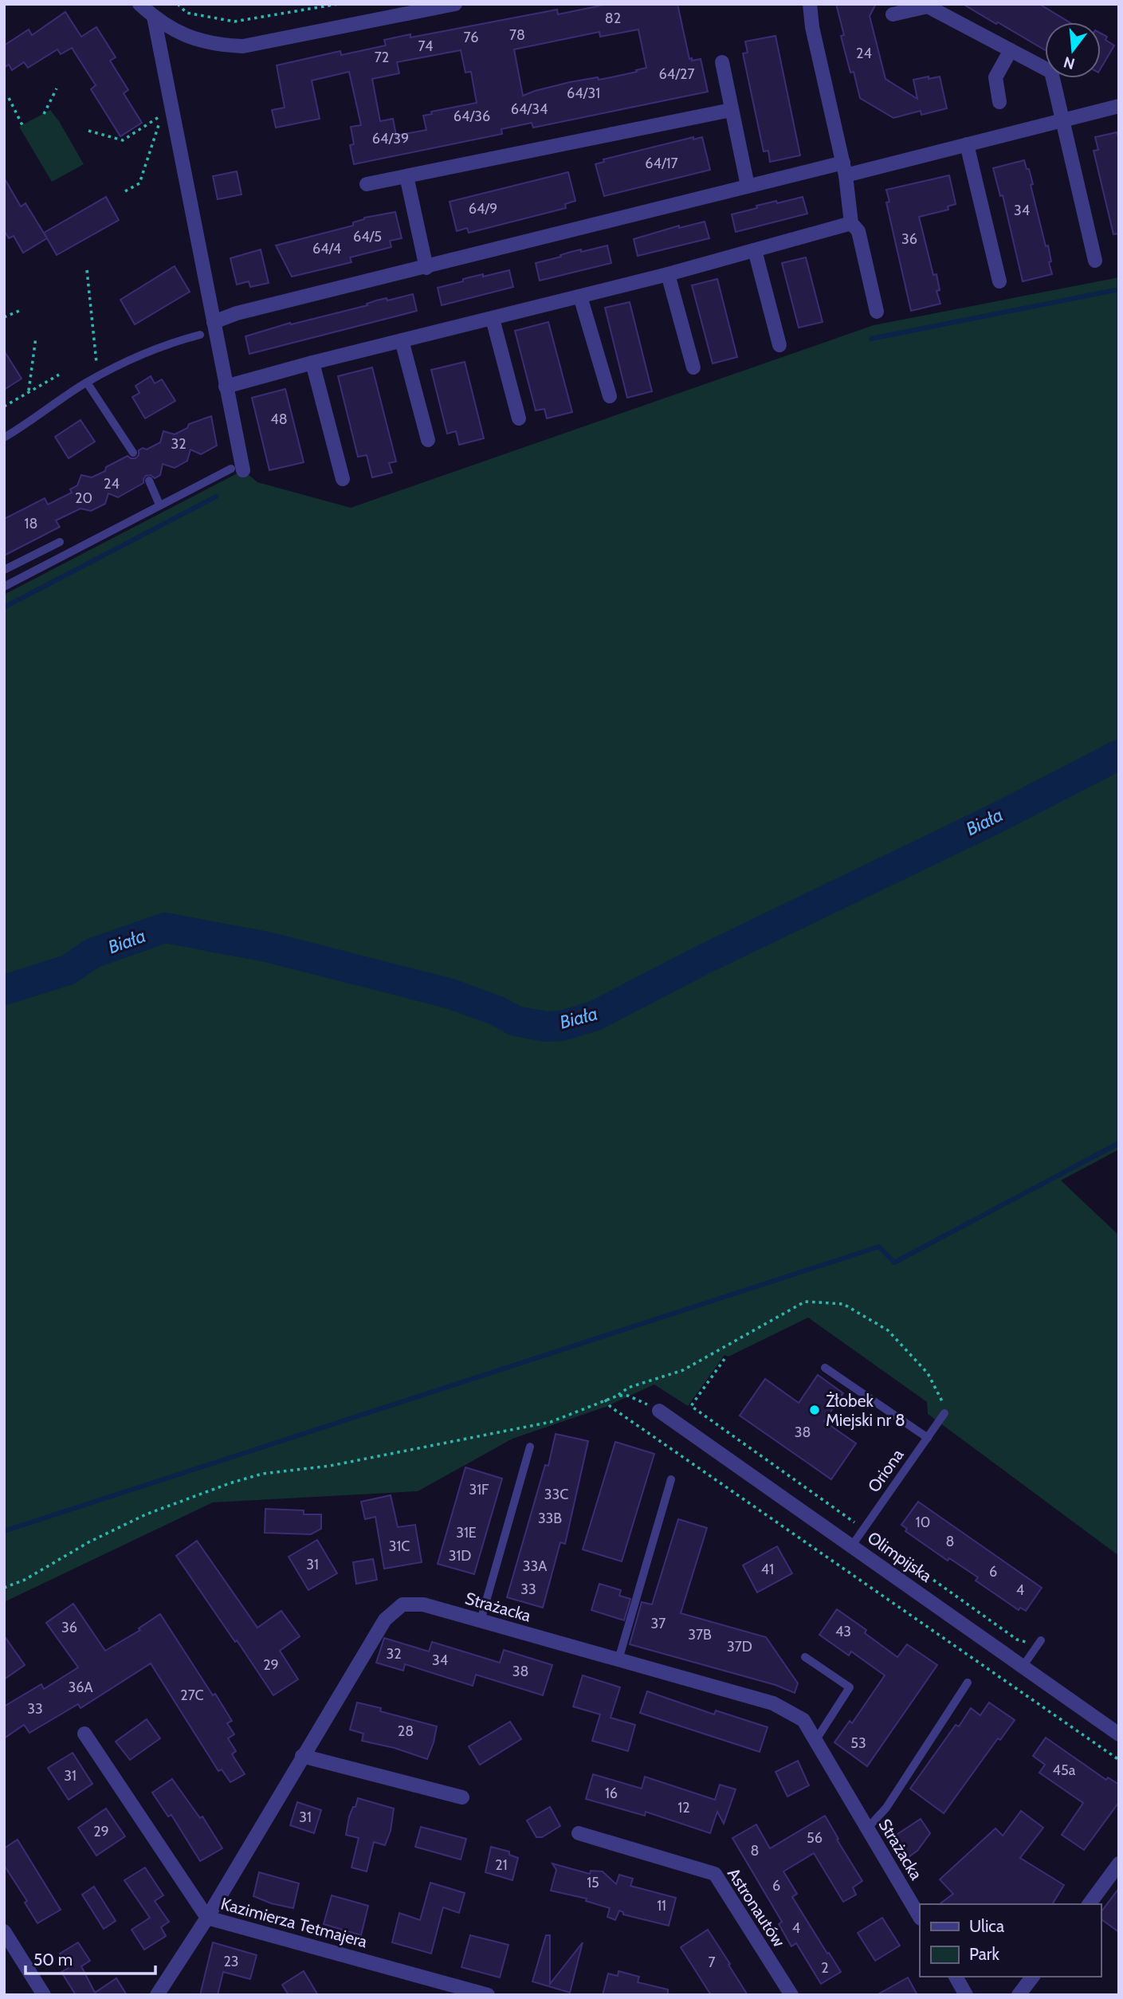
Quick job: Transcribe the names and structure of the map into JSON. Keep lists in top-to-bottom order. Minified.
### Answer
{"streets":{"street":["Olimpijska","Strażacka","Astronautów","Kazimierza Tetmajera"],"lane":["Oriona"]},"crossings":[["Oriona","Olimpijska"],["Strażacka","Kazimierza Tetmajera"]],"water":["Biała"],"places":["Żłobek Miejski nr 8"],"house_numbers":["82","78","76","74","24","72","64/27","64/31","64/34","64/36","64/39","64/17","64/9","34","64/5","36","64/4","48","32","24","20","18","38","31F","33C","33B","10","31E","8","31C","31D","31","33A","41","6","33","4","37","36","43","37B","37D","32","34","29","38","36A","27C","33","28","53","45a","31","16","12","31","29","56","8","21","15","6","11","4","23","7","2"],"legend":["Ulica","Park"],"scale_bar":"50 m","north":"bottom"}
